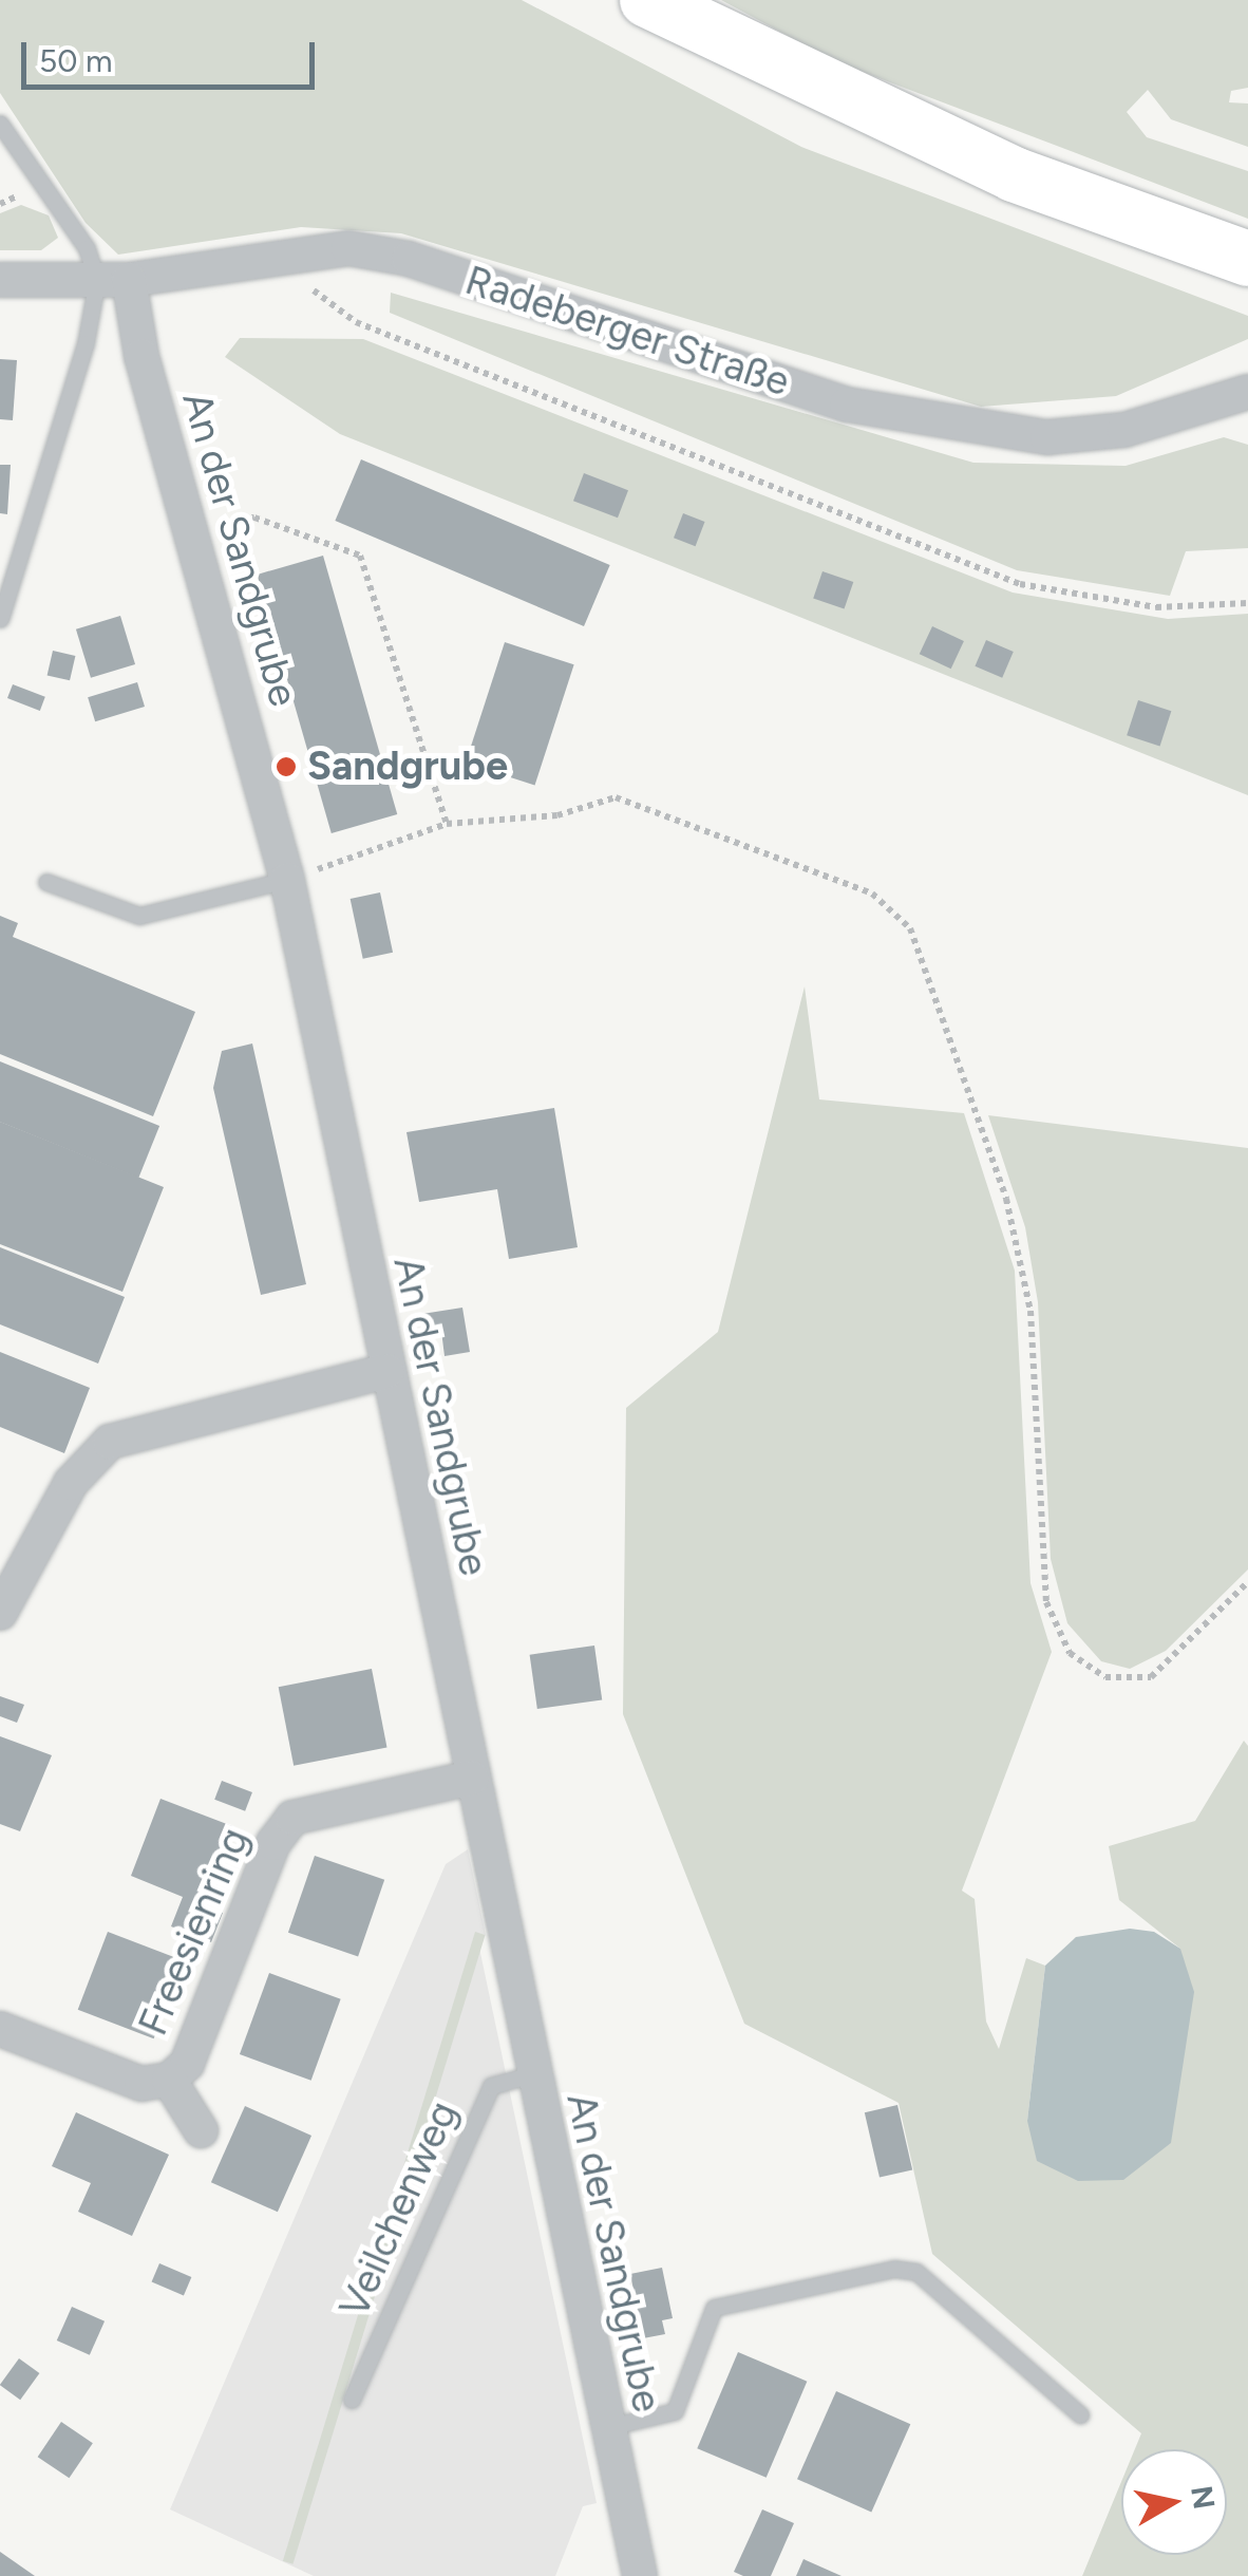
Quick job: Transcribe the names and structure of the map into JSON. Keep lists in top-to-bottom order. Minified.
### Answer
{"streets":{"street":["Radeberger Straße","An der Sandgrube","Freesienring"],"lane":["Veilchenweg"]},"crossings":[["Radeberger Straße","An der Sandgrube"],["An der Sandgrube","Freesienring"],["An der Sandgrube","Veilchenweg"]],"places":["Sandgrube"],"scale_bar":"50 m","north":"right"}
